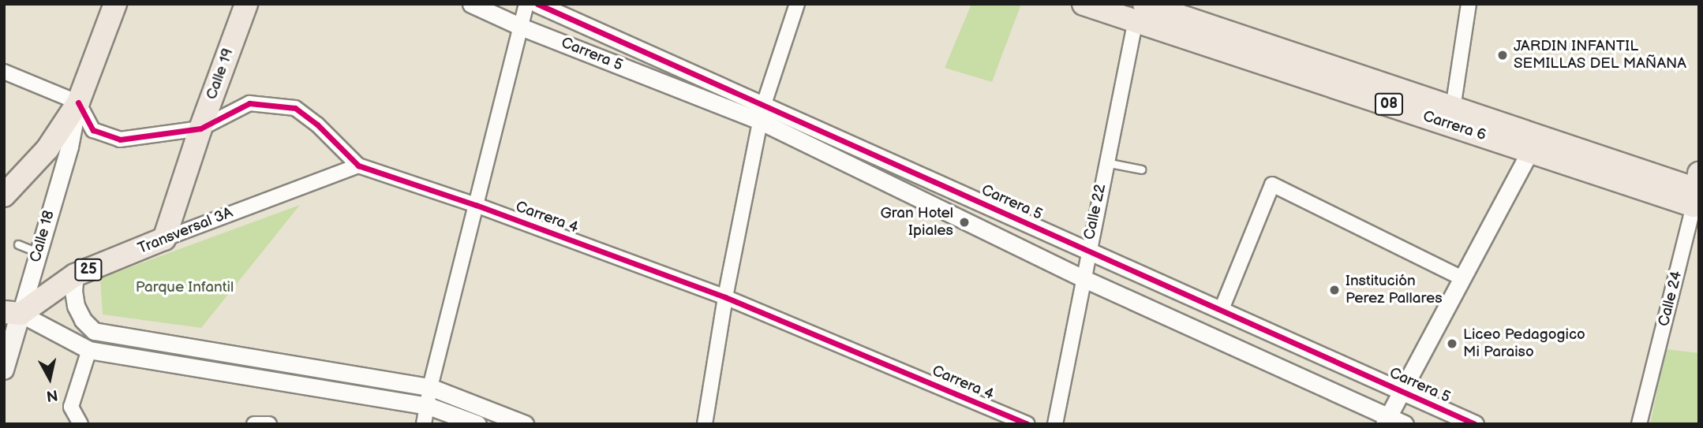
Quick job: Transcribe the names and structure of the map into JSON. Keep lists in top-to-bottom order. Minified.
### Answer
{"streets":{"main road":["Calle 19","08","Carrera 6","Transversal 3A","Calle 18","25"],"street":["Carrera 5","Calle 22","Carrera 4","Calle 24"]},"crossings":[["Carrera 5","Calle 22"],["Calle 19","Carrera 4"],["Calle 19","Transversal 3A"],["Carrera 6","Calle 22"],["Carrera 6","Calle 24"],["Carrera 4","Transversal 3A"],["Carrera 4","Calle 18"],["Transversal 3A","Calle 18"]],"parks":["Parque Infantil"],"places":["JARDIN INFANTIL SEMILLAS DEL MAÑANA","Gran Hotel Ipiales","Institución Perez Pallares","Liceo Pedagogico Mi Paraiso"],"north":"bottom"}
